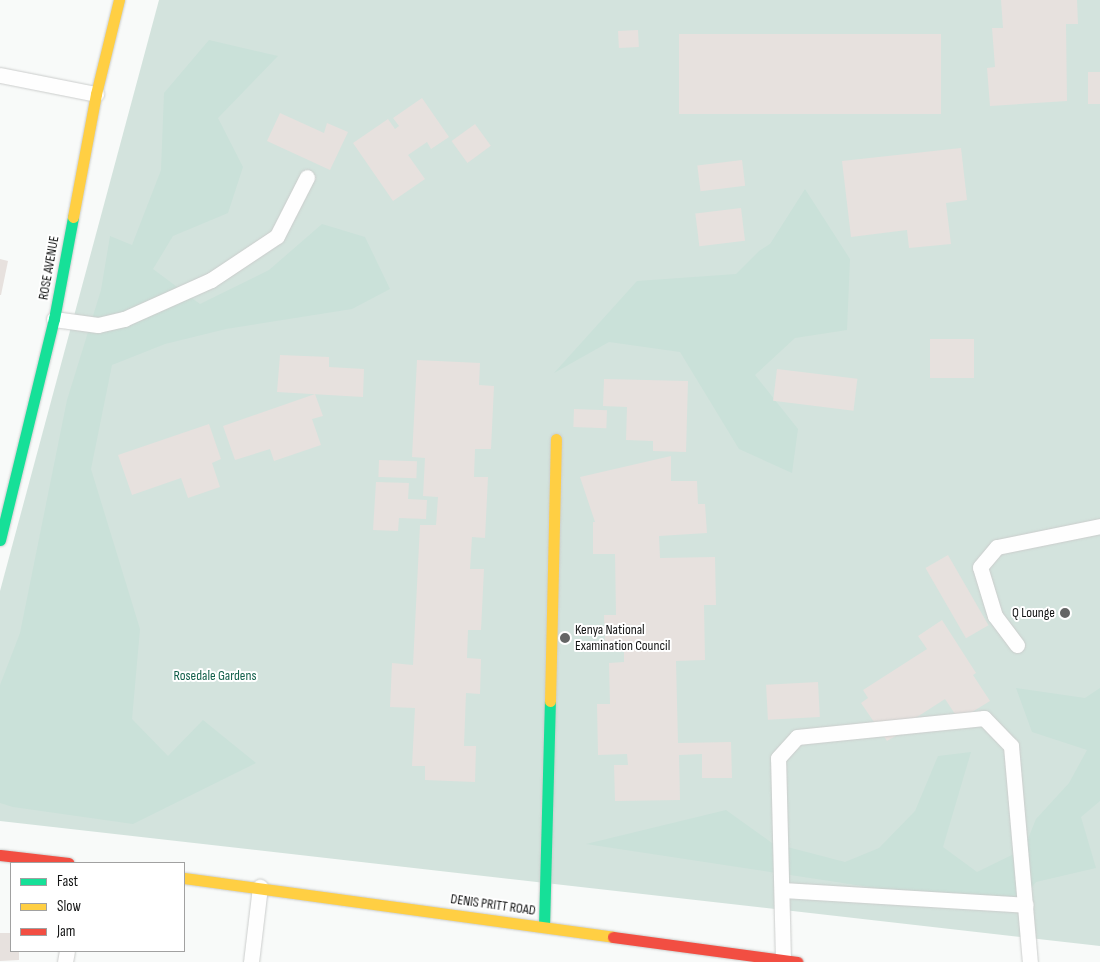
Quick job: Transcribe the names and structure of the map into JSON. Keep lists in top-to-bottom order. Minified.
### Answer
{"streets":{"street":["ROSE AVENUE","DENIS PRITT ROAD"]},"parks":["Rosedale Gardens"],"places":["Q Lounge","Kenya National Examination Council"],"legend":["Fast","Slow","Jam"]}
